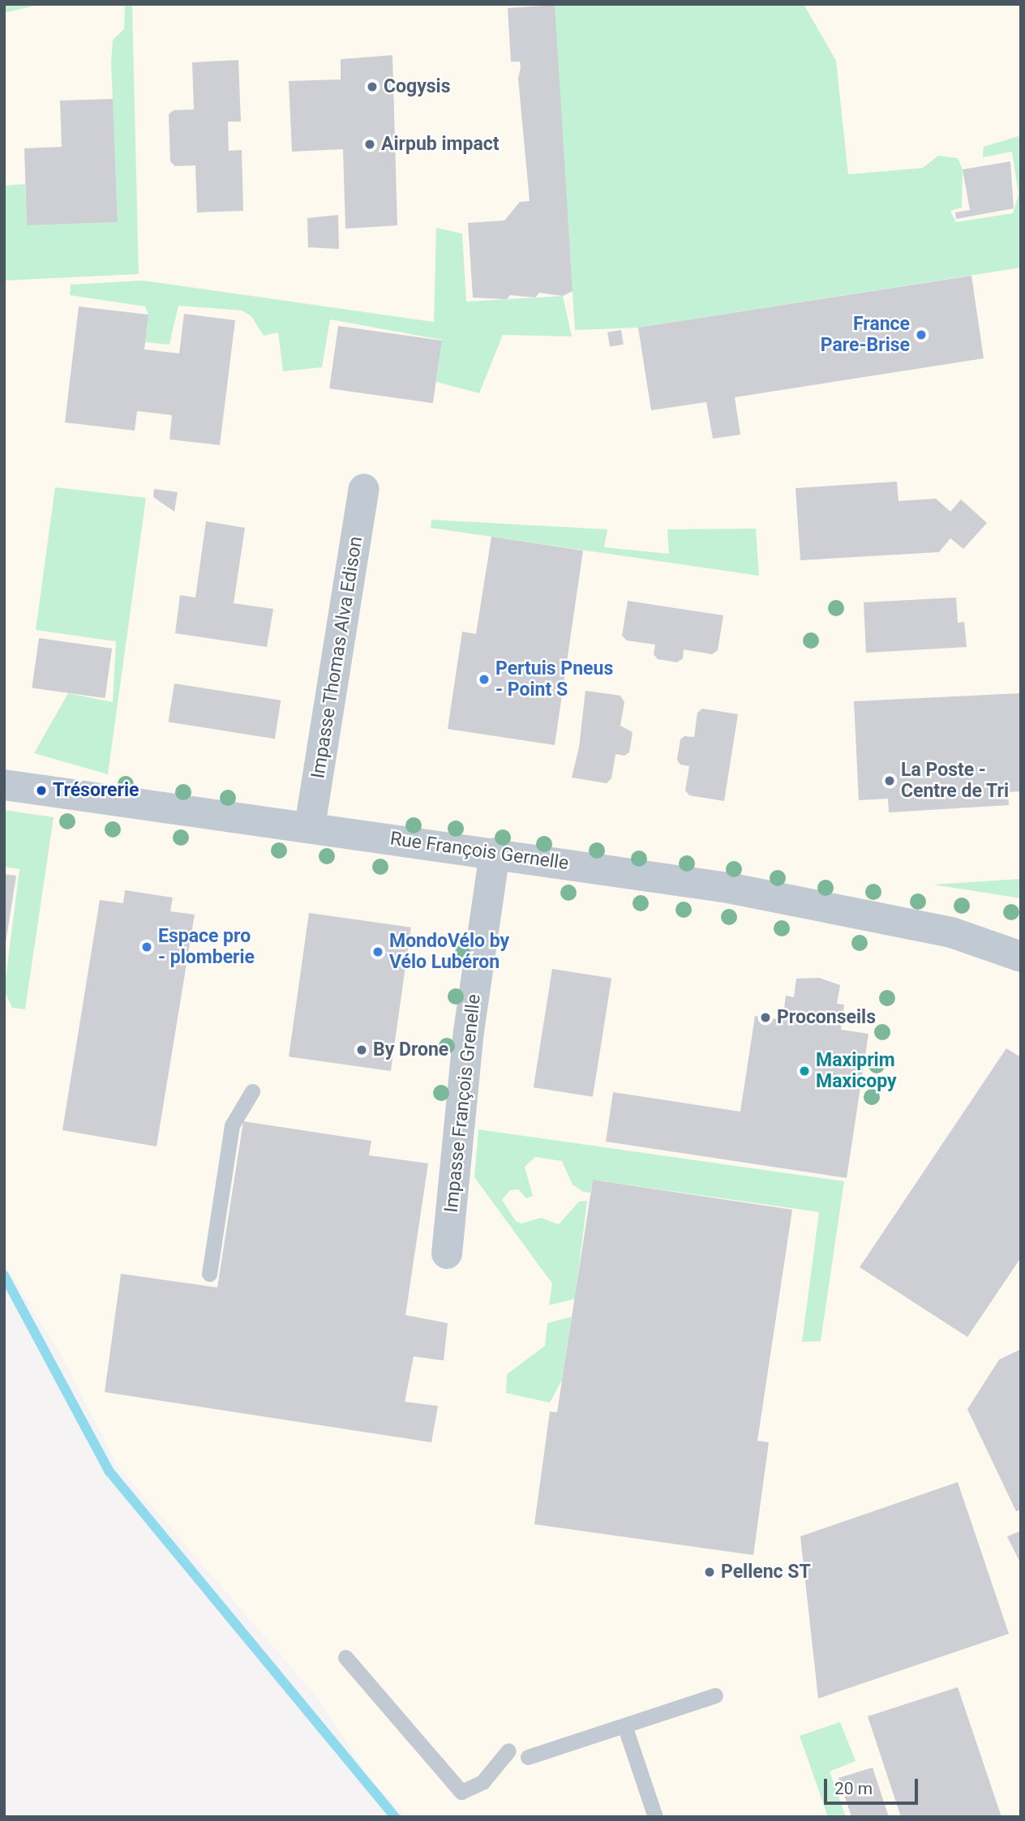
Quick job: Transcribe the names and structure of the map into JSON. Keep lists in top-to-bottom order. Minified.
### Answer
{"streets":{"street":["Impasse Thomas Alva Edison","Rue François Gernelle","Impasse François Grenelle"]},"crossings":[["Impasse Thomas Alva Edison","Rue François Gernelle"],["Rue François Gernelle","Impasse François Grenelle"]],"places":["Cogysis","Airpub impact","France Pare-Brise","Pertuis Pneus - Point S","La Poste - Centre de Tri","Trésorerie","Espace pro - plomberie","MondoVélo by Vélo Lubéron","Proconseils","By Drone","Maxiprim Maxicopy","Pellenc ST"],"scale_bar":"20 m"}
